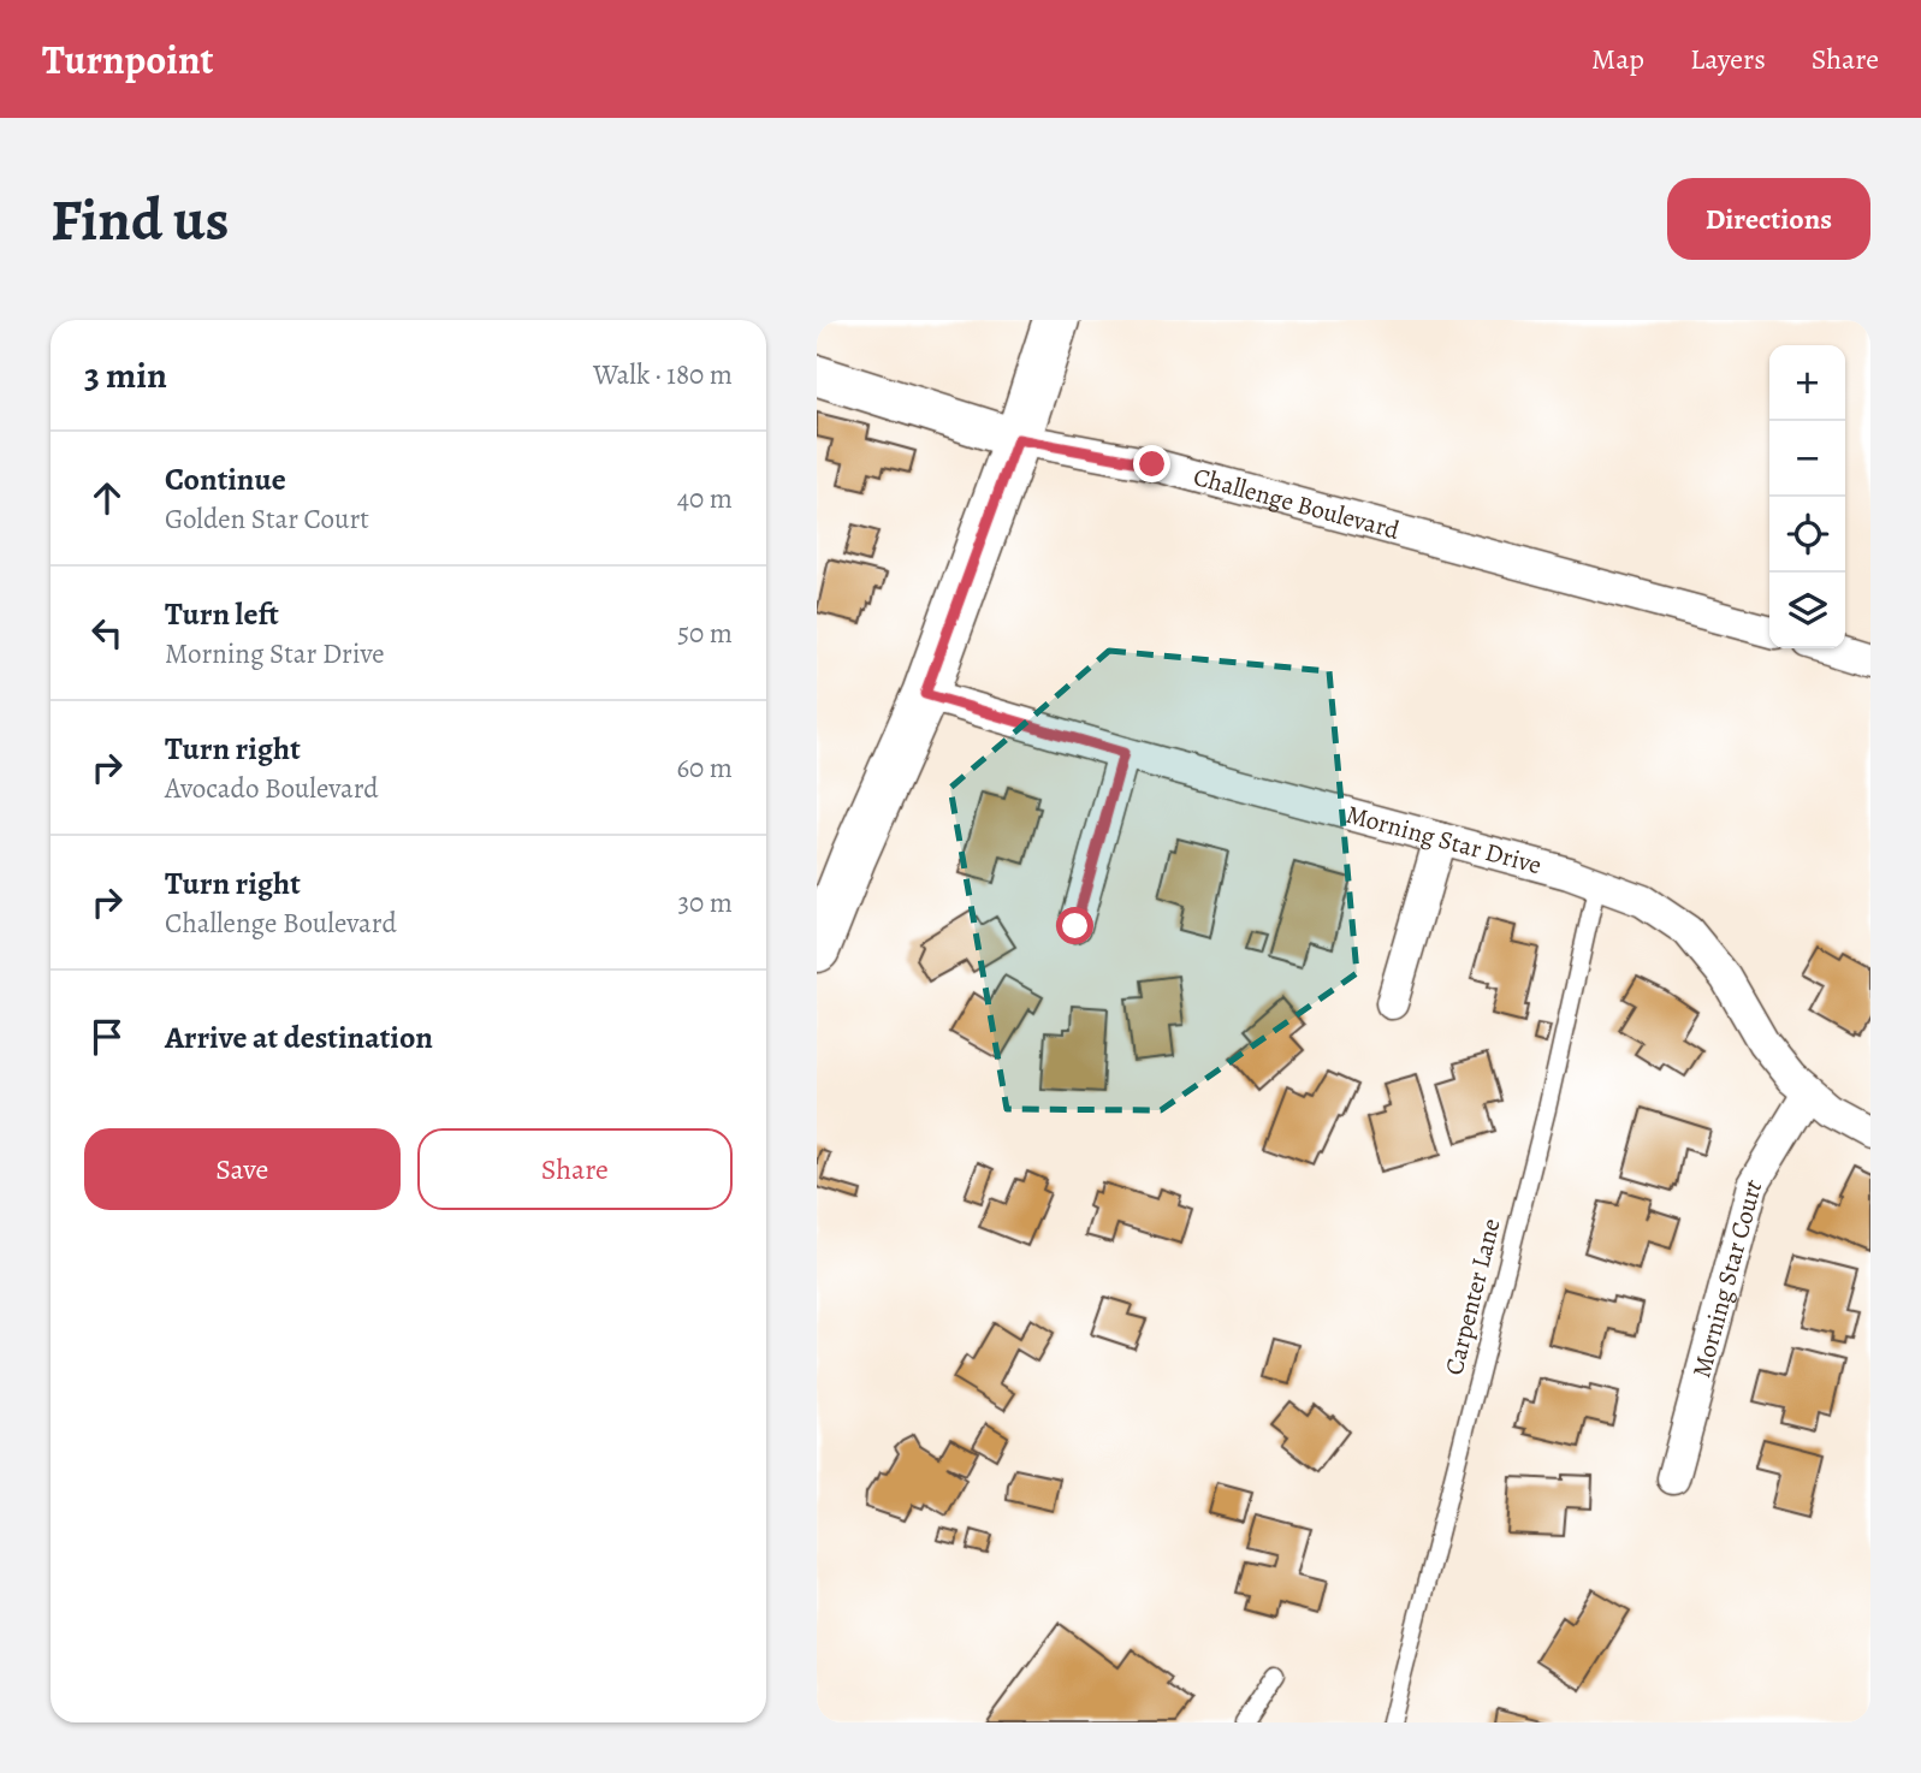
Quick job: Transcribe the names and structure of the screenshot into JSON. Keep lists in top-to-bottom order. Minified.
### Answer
{"streets":{"street":["Challenge Boulevard","Morning Star Drive","Morning Star Court"],"lane":["Carpenter Lane"]},"crossings":[["Morning Star Drive","Morning Star Court"],["Morning Star Drive","Carpenter Lane"]],"page":{"header":"Turnpoint","nav":["Map","Layers","Share"],"buttons":["Directions",["Save","Share"]],"title":"Find us","heading":["3 min","Walk · 180 m"],"map_buttons":["+","−"],"list":[["Continue","Golden Star Court","40 m"],["Turn left","Morning Star Drive","50 m"],["Turn right","Avocado Boulevard","60 m"],["Turn right","Challenge Boulevard","30 m"],"Arrive at destination"]}}
